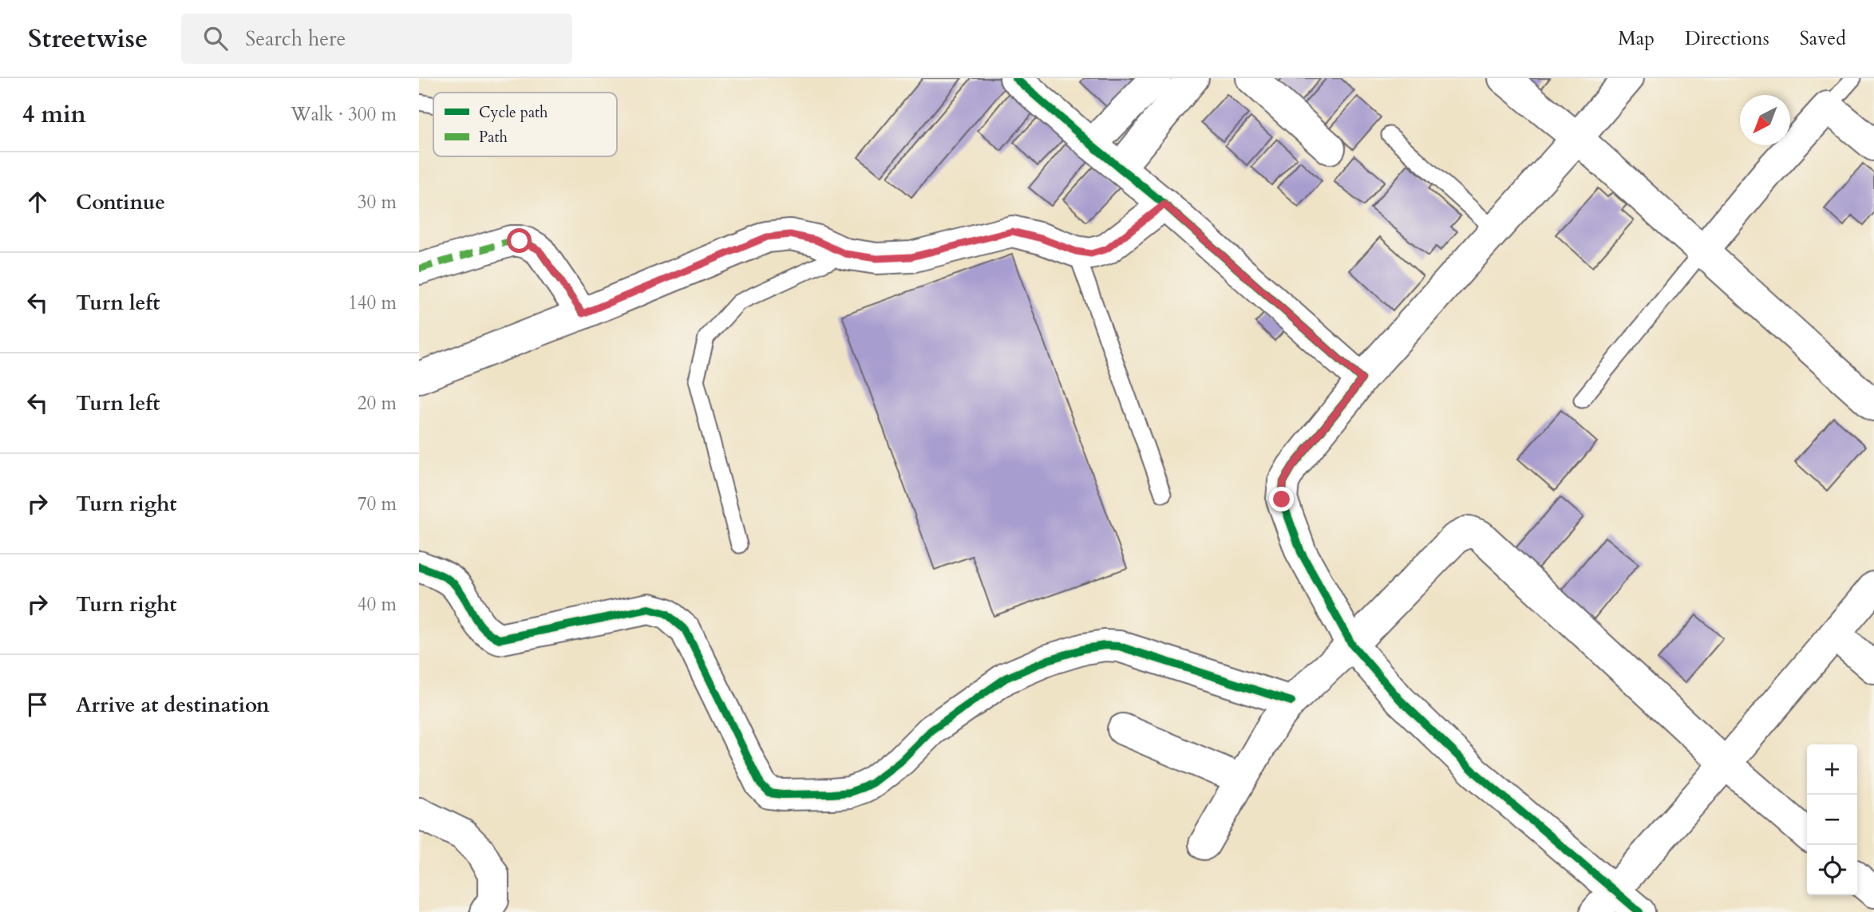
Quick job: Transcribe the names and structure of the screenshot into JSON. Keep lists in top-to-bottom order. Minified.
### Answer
{"legend":["Cycle path","Path"],"north":"bottom left","page":{"header":"Streetwise","search":"Search here","nav":["Map","Directions","Saved"],"heading":["4 min","Walk · 300 m"],"list":[["Continue","30 m"],["Turn left","140 m"],["Turn left","20 m"],["Turn right","70 m"],["Turn right","40 m"],"Arrive at destination"],"map_buttons":["+","−"]}}
